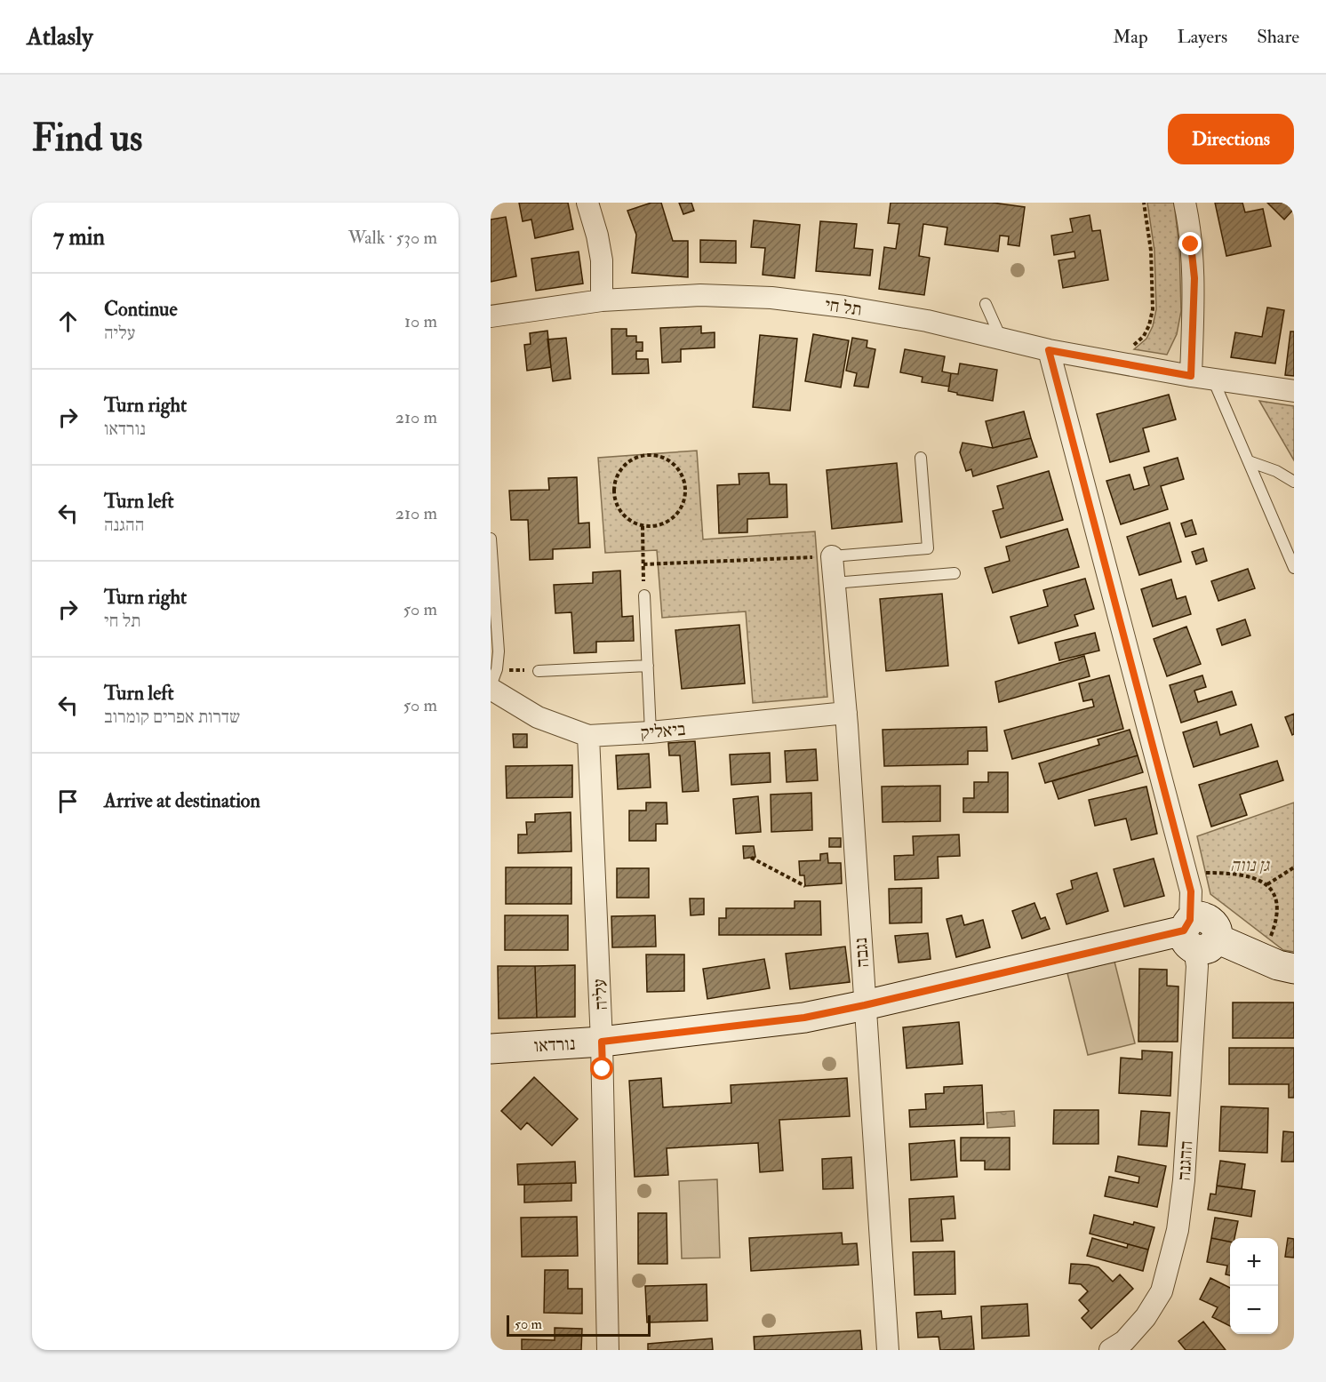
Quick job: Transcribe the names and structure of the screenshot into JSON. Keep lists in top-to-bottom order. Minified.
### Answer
{"streets":{"street":["תל חי","ביאליק","נגבה","עליה","נורדאו","ההגנה"]},"crossings":[["תל חי","ההגנה"],["ביאליק","נגבה"],["ביאליק","עליה"],["נגבה","נורדאו"],["עליה","נורדאו"],["נורדאו","ההגנה"]],"parks":["גן נווה"],"scale_bar":"50 m","page":{"header":"Atlasly","nav":["Map","Layers","Share"],"buttons":"Directions","title":"Find us","heading":["7 min","Walk · 530 m"],"list":[["Continue","עליה","10 m"],["Turn right","נורדאו","210 m"],["Turn left","ההגנה","210 m"],["Turn right","תל חי","50 m"],["Turn left","שדרות אפרים קומרוב","50 m"],"Arrive at destination"],"map_buttons":["+","−"],"scale":"50 m"}}
